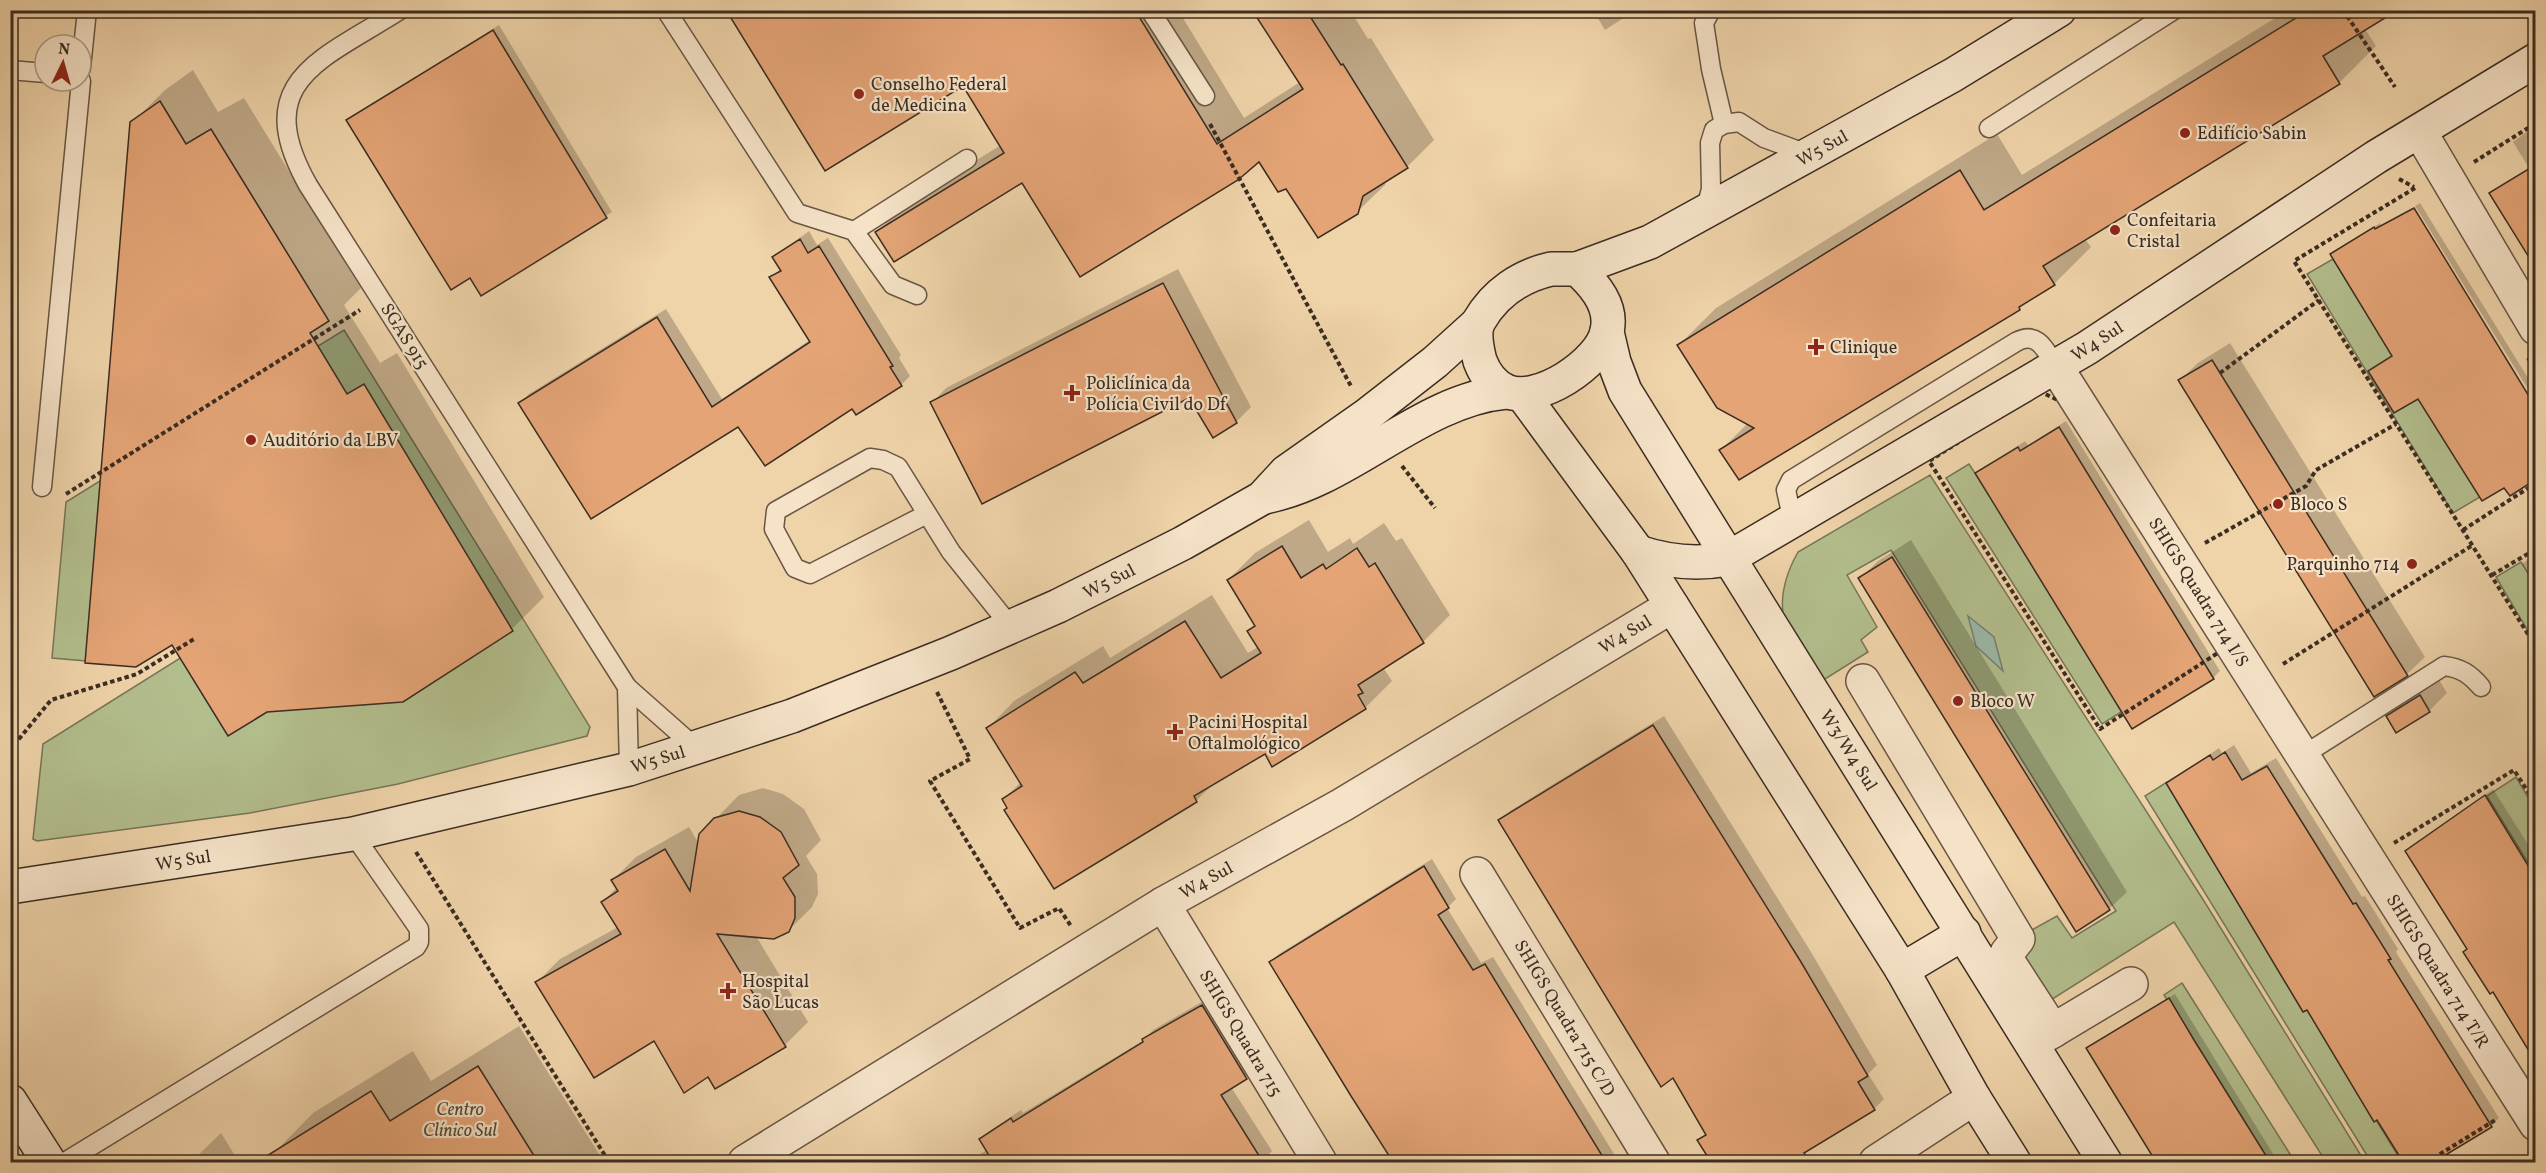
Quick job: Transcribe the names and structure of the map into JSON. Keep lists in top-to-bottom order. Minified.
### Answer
{"streets":{"main road":["W5 Sul","W4 Sul","SHIGS Quadra 714 I/S","W3/W4 Sul","SHIGS Quadra 714 T/R","SHIGS Quadra 715 C/D","SHIGS Quadra 715"],"lane":["SGAS 915"]},"crossings":[["W5 Sul","SGAS 915"],["W5 Sul","W3/W4 Sul"],["W4 Sul","SHIGS Quadra 714 I/S"],["W4 Sul","W3/W4 Sul"],["W4 Sul","SHIGS Quadra 715"],["SHIGS Quadra 714 I/S","SHIGS Quadra 714 T/R"]],"parks":["Centro Clínico Sul"],"places":{"other":["Conselho Federal de Medicina","Edifício Sabin","Confeitaria Cristal","Auditório da LBV","Bloco S","Parquinho 714","Bloco W"],"health":["Clinique","Policlínica da Polícia Civil do Df","Pacini Hospital Oftalmológico","Hospital São Lucas"]},"north":"top"}
